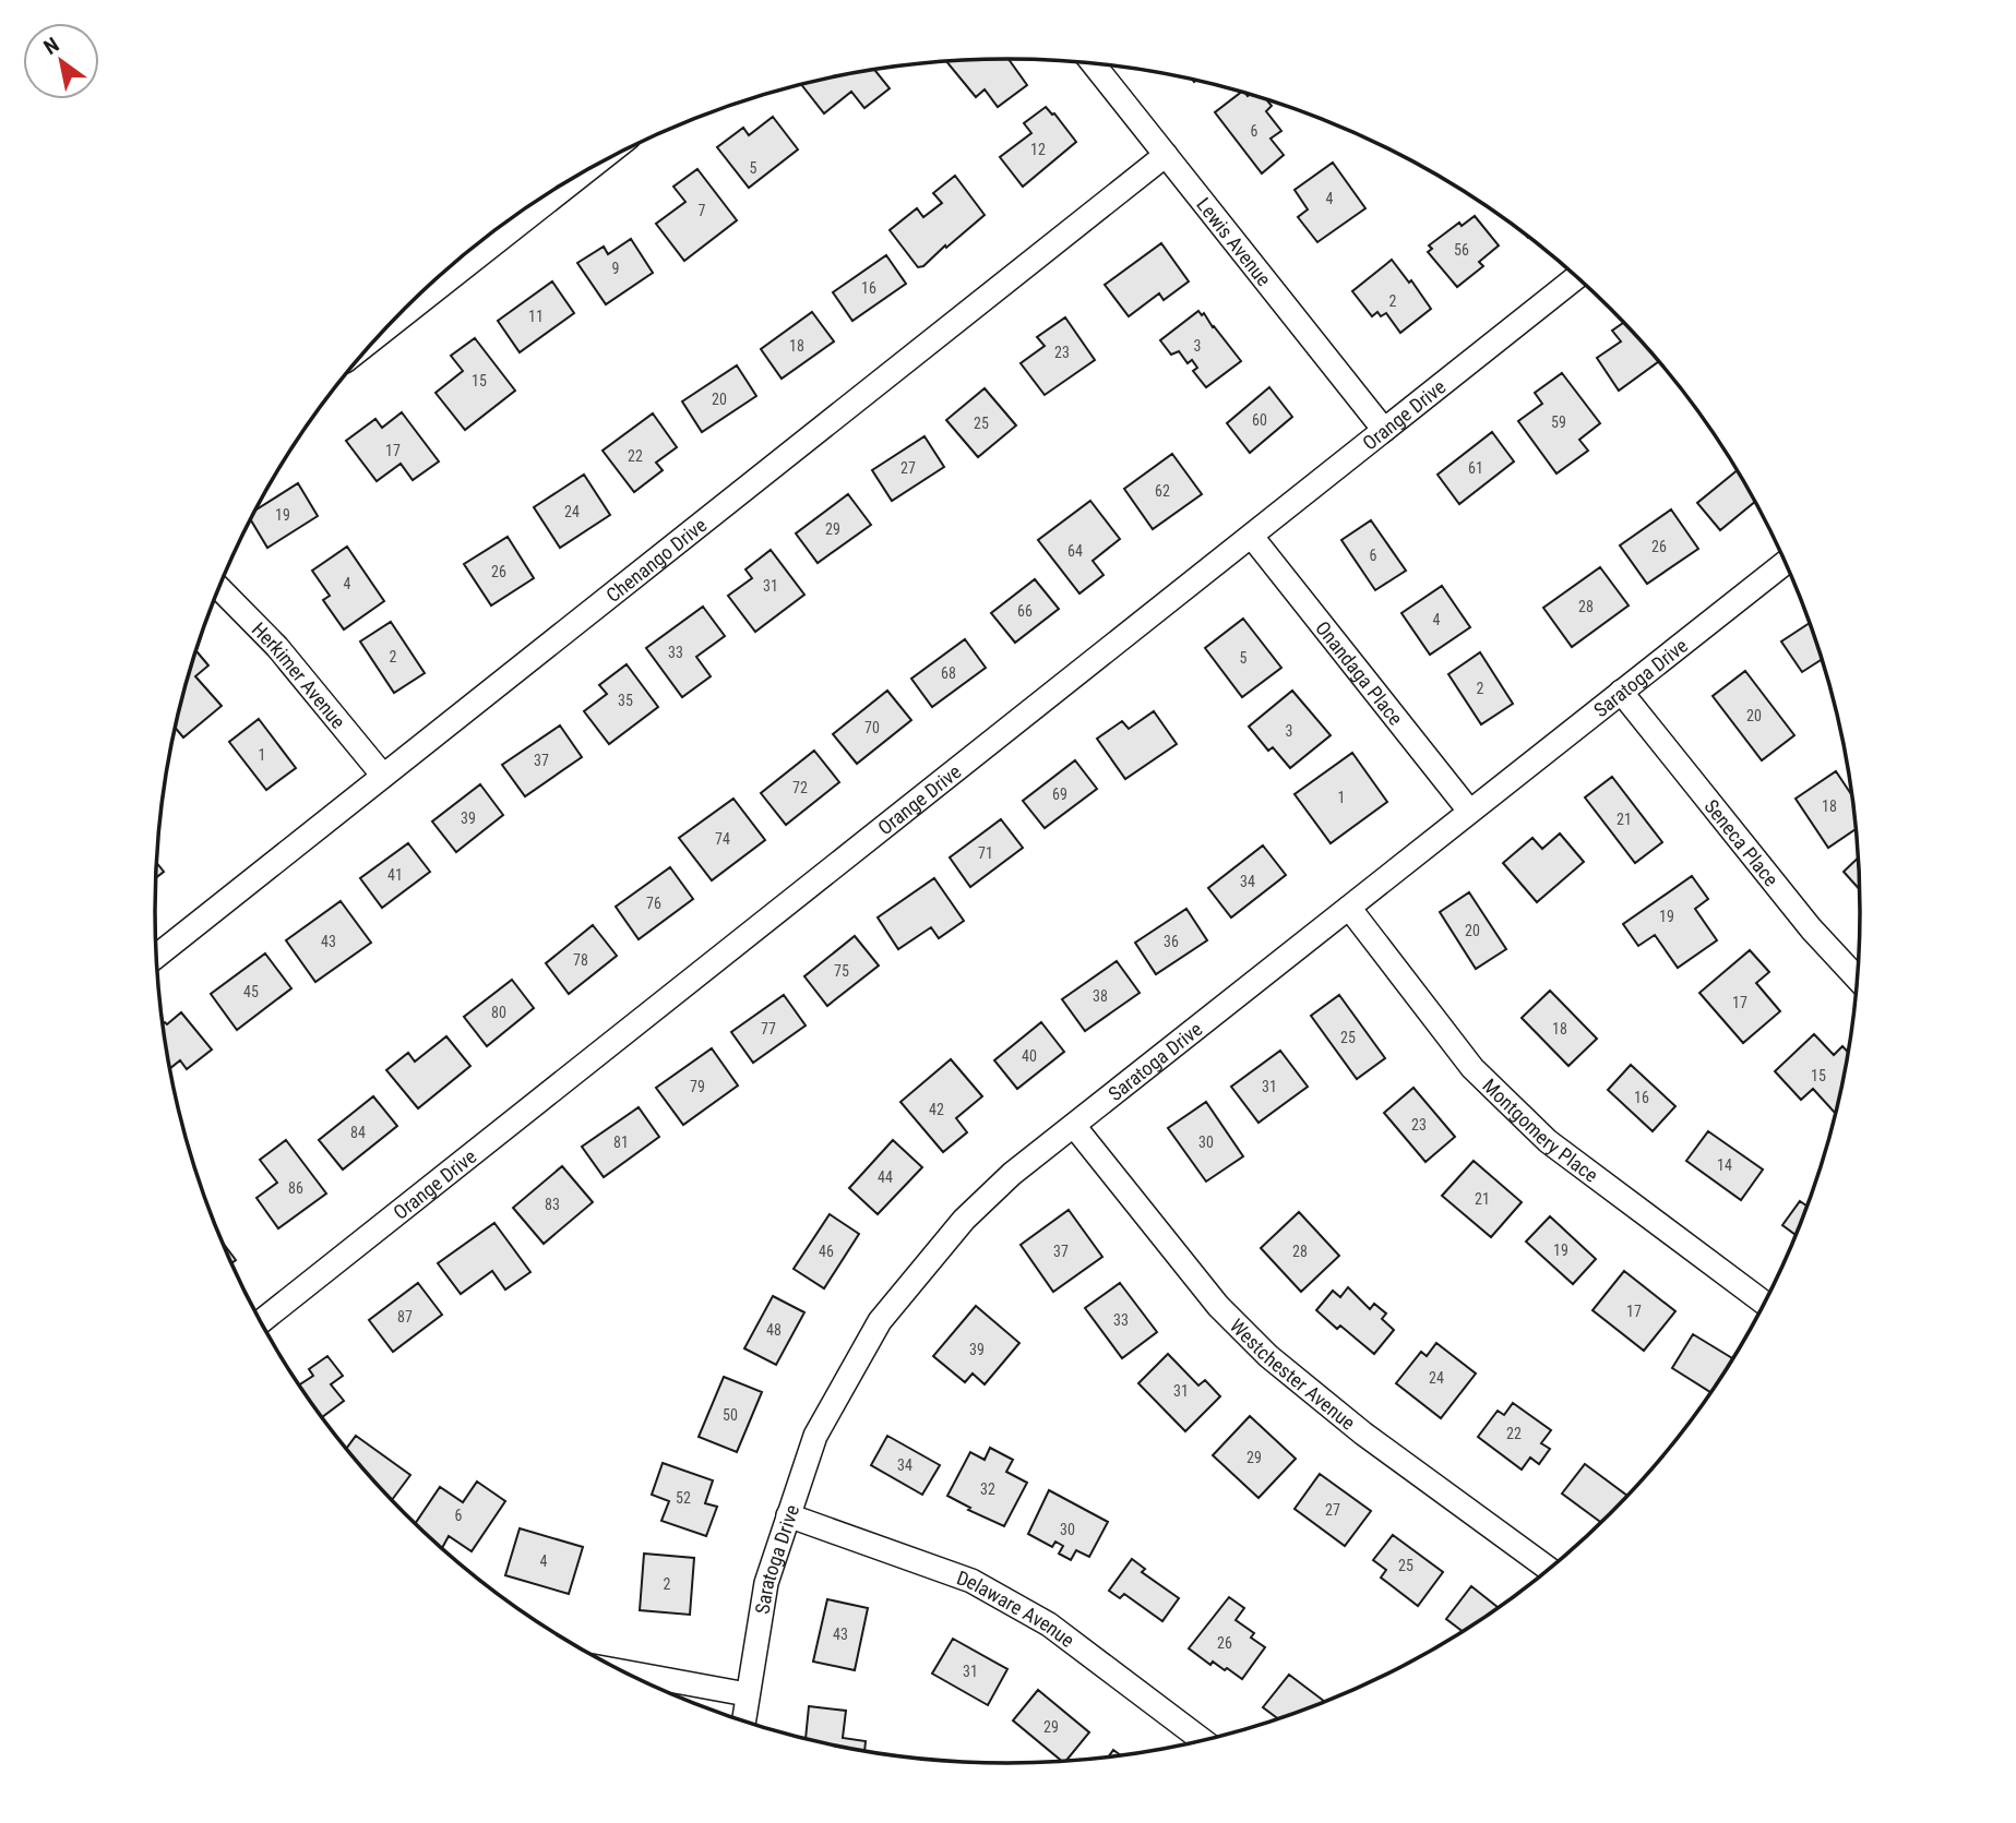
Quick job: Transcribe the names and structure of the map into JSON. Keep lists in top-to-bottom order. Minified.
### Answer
{"streets":{"street":["Lewis Avenue","Orange Drive","Chenango Drive","Onandaga Place","Herkimer Avenue","Saratoga Drive","Seneca Place","Montgomery Place","Westchester Avenue","Delaware Avenue"]},"crossings":[["Lewis Avenue","Orange Drive"],["Lewis Avenue","Chenango Drive"],["Orange Drive","Onandaga Place"],["Chenango Drive","Herkimer Avenue"],["Onandaga Place","Saratoga Drive"],["Saratoga Drive","Seneca Place"],["Saratoga Drive","Montgomery Place"],["Saratoga Drive","Westchester Avenue"],["Saratoga Drive","Delaware Avenue"]],"house_numbers":["6","12","5","4","7","56","9","16","2","11","18","3","23","15","20","60","59","25","17","22","27","61","62","24","19","29","26","64","6","26","4","31","28","66","4","33","2","5","68","2","35","20","70","3","1","37","72","69","1","18","39","21","74","71","41","34","76","19","20","43","36","78","75","45","38","17","80","77","18","25","40","15","79","31","16","42","23","84","81","30","14","44","86","21","83","19","46","37","28","17","87","33","48","39","24","31","50","22","29","34","32","52","27","6","30","4","25","2","43","26","31","29"],"north":"top left"}
